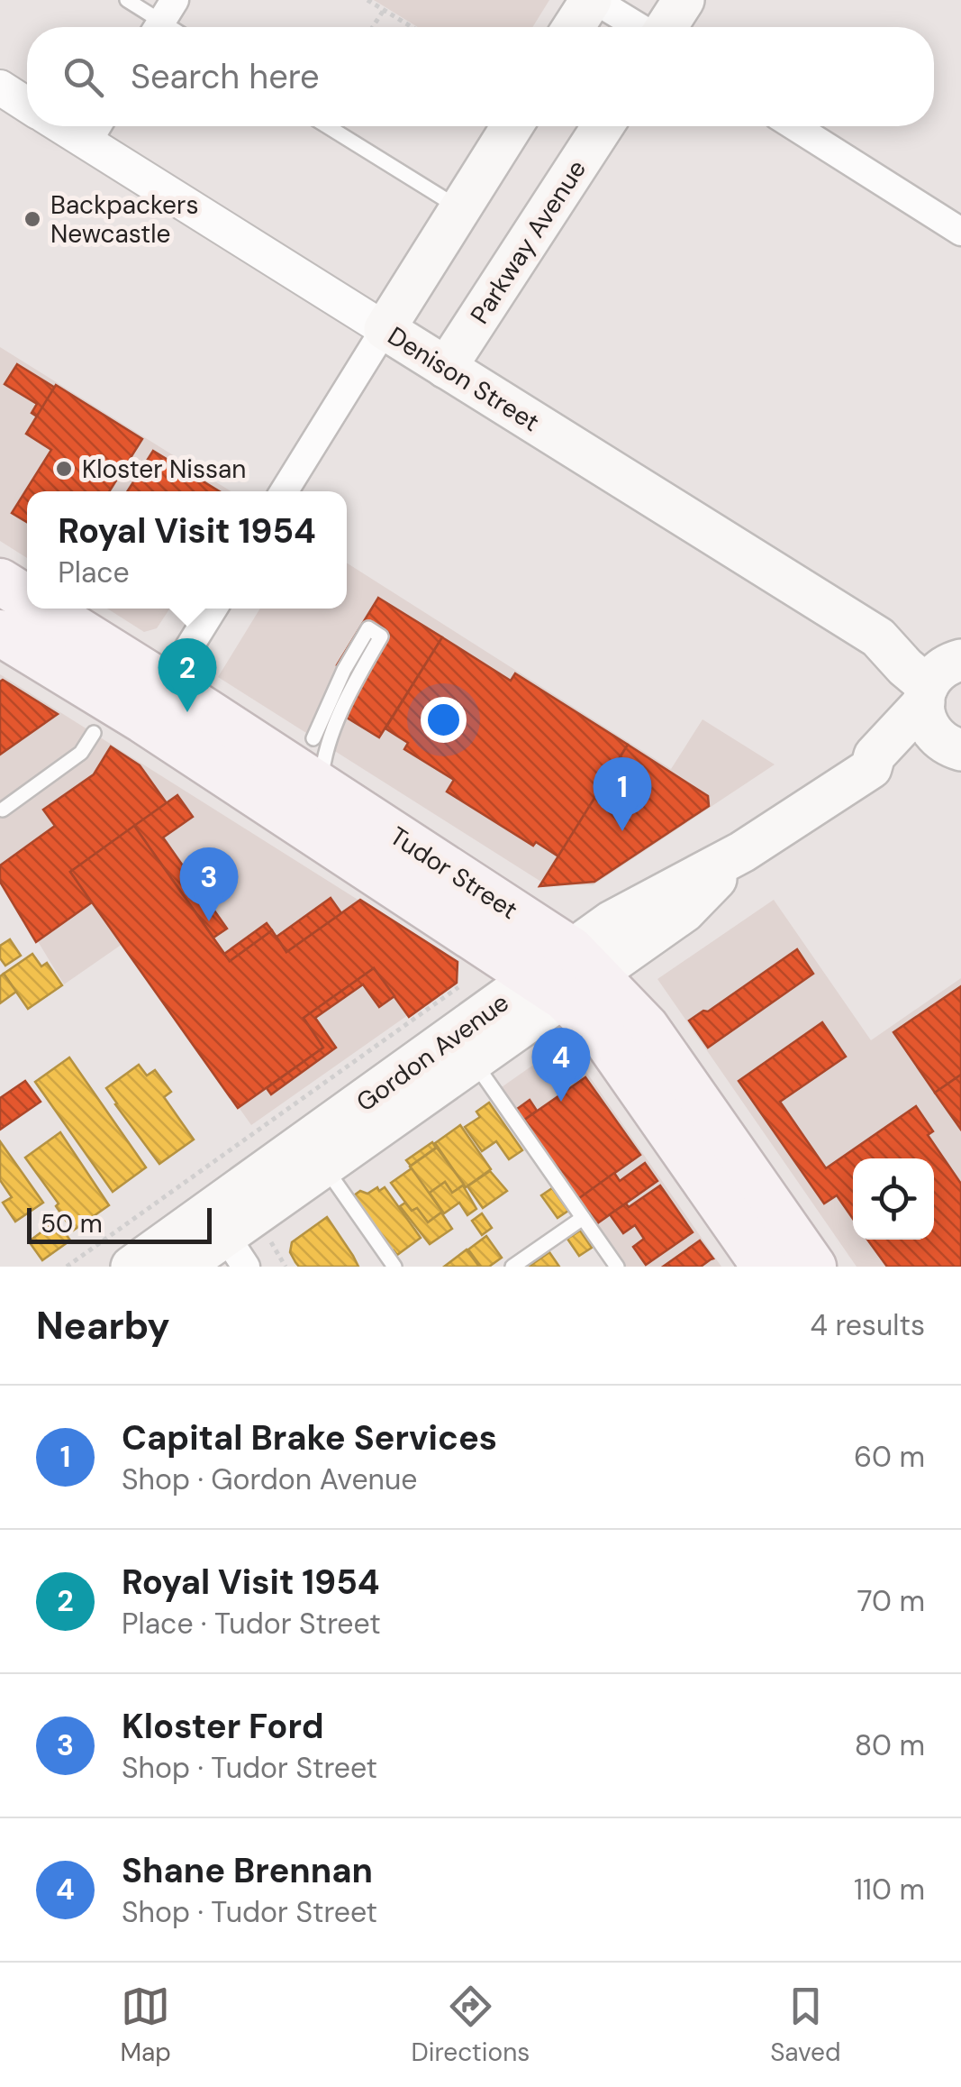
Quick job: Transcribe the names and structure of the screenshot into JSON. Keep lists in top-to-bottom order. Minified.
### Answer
{"streets":{"main road":["Parkway Avenue","Denison Street","Tudor Street","Gordon Avenue"]},"crossings":[["Parkway Avenue","Denison Street"],["Denison Street","Gordon Avenue"],["Tudor Street","Gordon Avenue"]],"places":["Backpackers Newcastle","Kloster Nissan"],"scale_bar":"50 m","page":{"search":"Search here","popup":["Royal Visit 1954","Place"],"pins":["2","1","3","4"],"scale":"50 m","heading":["Nearby","4 results"],"list":[{"mark":"1","name":"Capital Brake Services","note":"Shop · Gordon Avenue","value":"60 m"},{"mark":"2","name":"Royal Visit 1954","note":"Place · Tudor Street","value":"70 m"},{"mark":"3","name":"Kloster Ford","note":"Shop · Tudor Street","value":"80 m"},{"mark":"4","name":"Shane Brennan","note":"Shop · Tudor Street","value":"110 m"}],"nav":["Map","Directions","Saved"]}}
